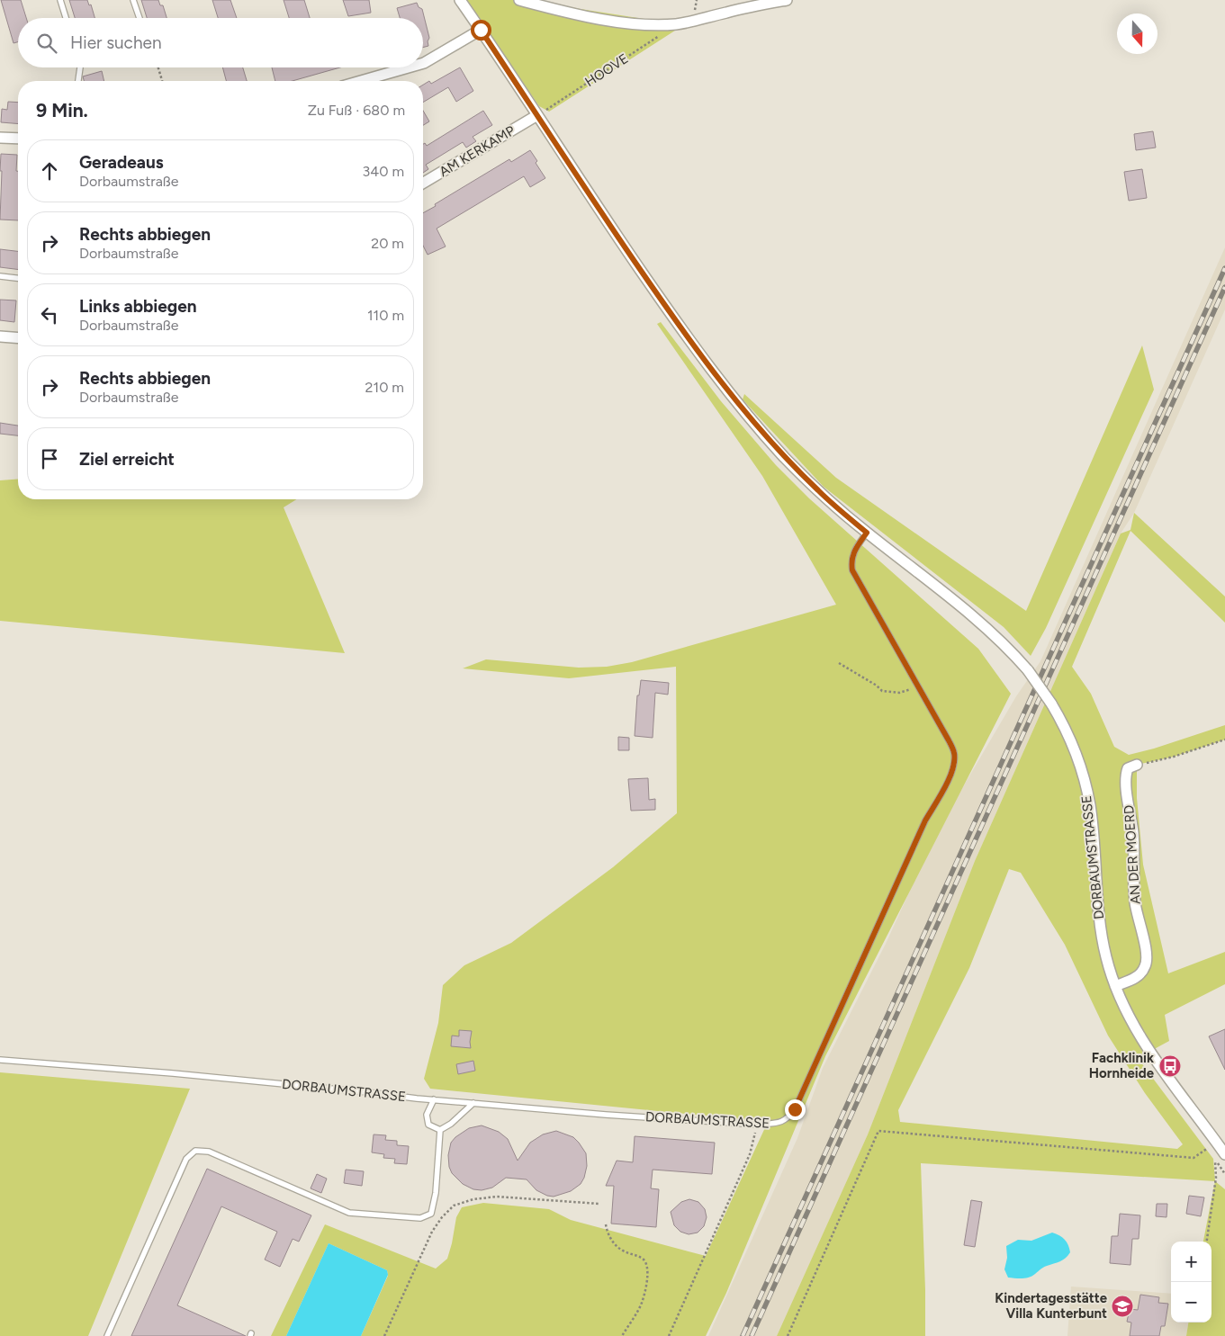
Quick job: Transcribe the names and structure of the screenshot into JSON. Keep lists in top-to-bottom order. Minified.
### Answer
{"streets":{"street":["AM KERKAMP","AN DER MOERD","DORBAUMSTRASSE"],"path":["HOOVE"]},"crossings":[["HOOVE","AM KERKAMP"],["HOOVE","DORBAUMSTRASSE"],["AM KERKAMP","DORBAUMSTRASSE"],["AN DER MOERD","DORBAUMSTRASSE"]],"places":{"bus stop":["Fachklinik Hornheide"],"school or university":["Kindertagesstätte Villa Kunterbunt"]},"north":"bottom","page":{"search":"Hier suchen","heading":["9 Min.","Zu Fuß · 680 m"],"list":[["Geradeaus","Dorbaumstraße","340 m"],["Rechts abbiegen","Dorbaumstraße","20 m"],["Links abbiegen","Dorbaumstraße","110 m"],["Rechts abbiegen","Dorbaumstraße","210 m"],"Ziel erreicht"],"map_buttons":["+","−"]}}
